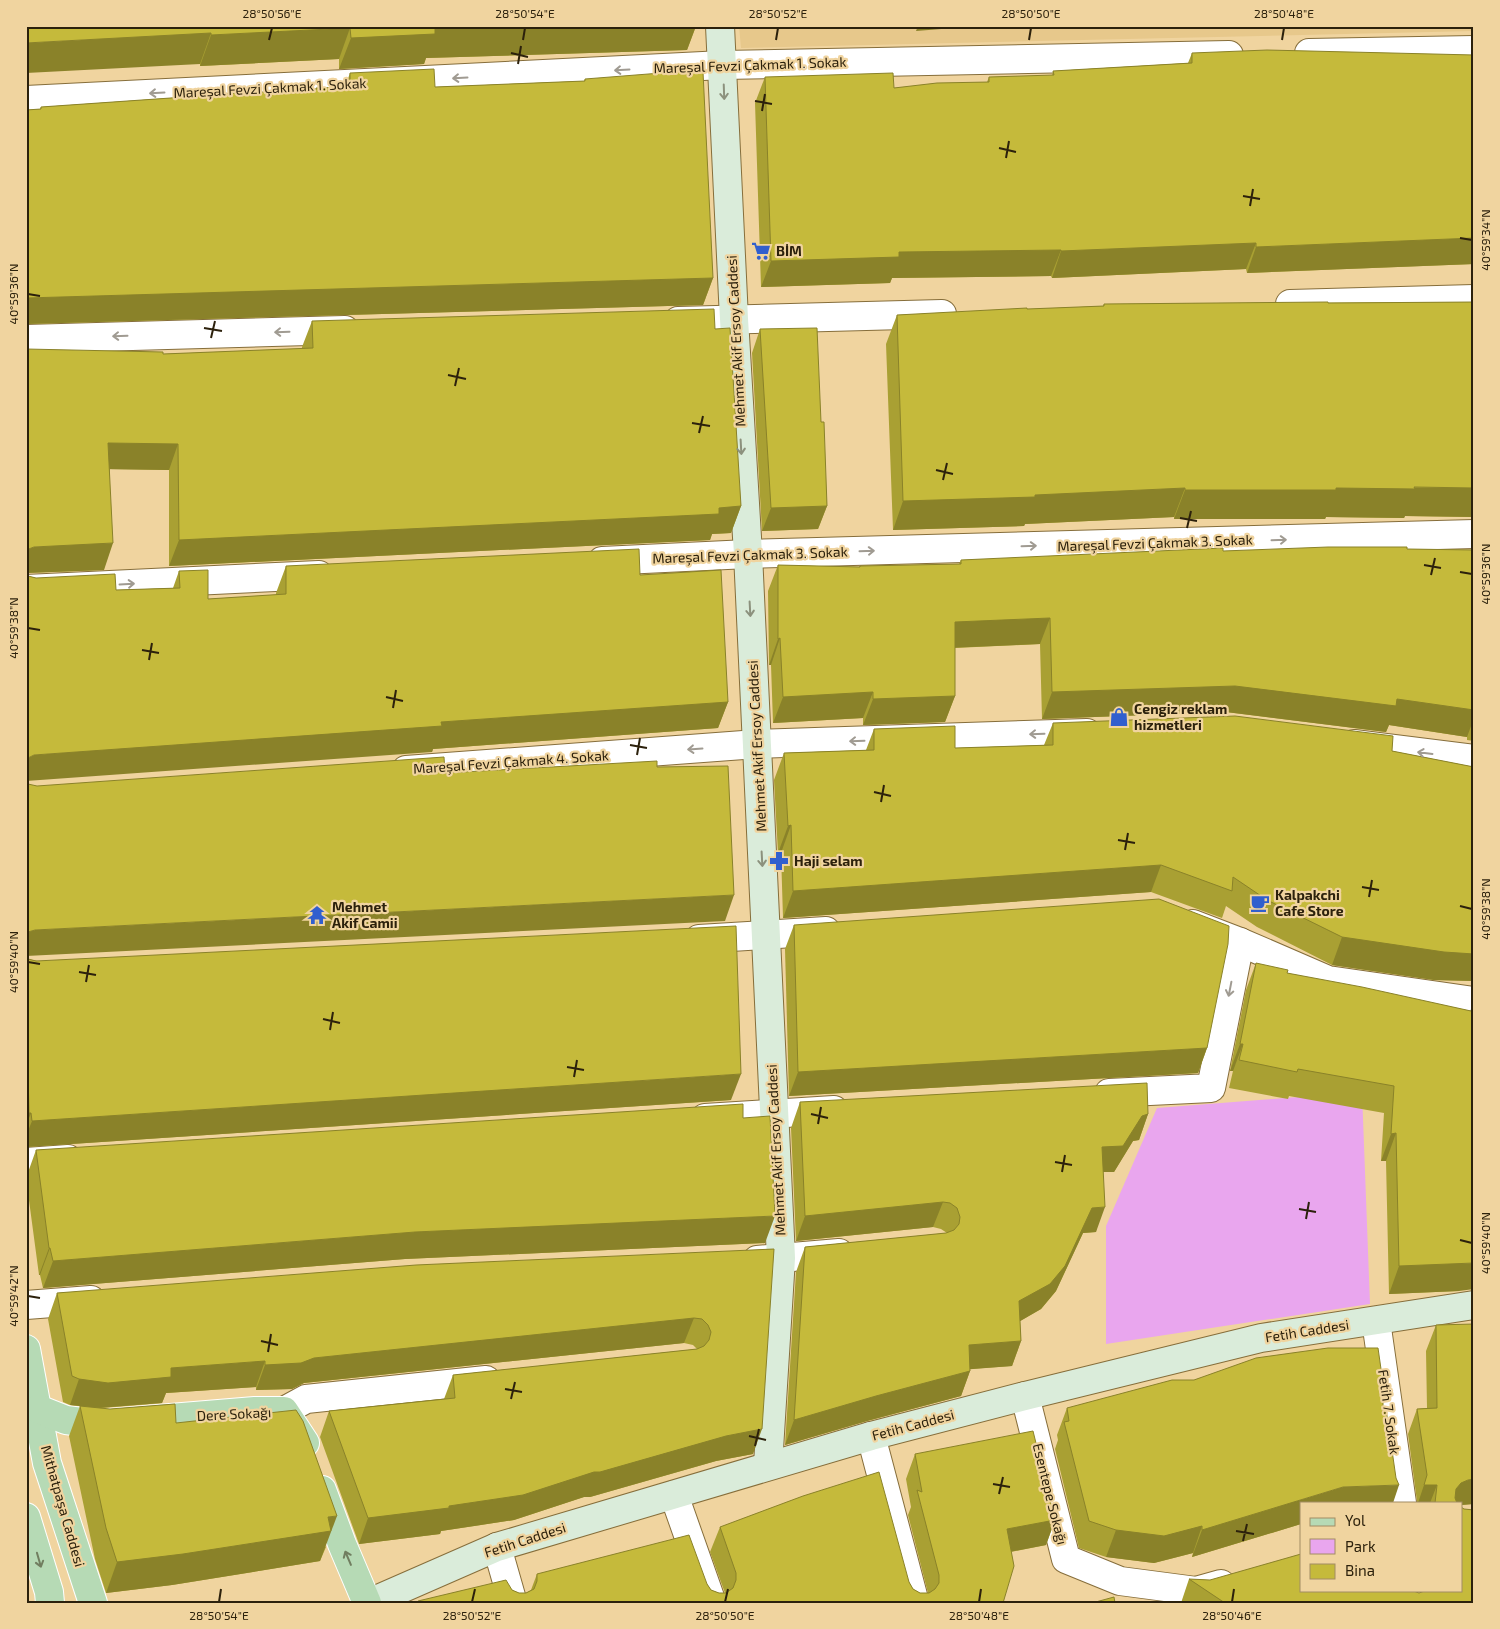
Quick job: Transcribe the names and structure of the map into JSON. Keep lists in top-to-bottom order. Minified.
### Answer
{"streets":{"main road":["Dere Sokağı","Mithatpaşa Caddesi"],"street":["Mareşal Fevzi Çakmak 1. Sokak","Mehmet Akif Ersoy Caddesi","Mareşal Fevzi Çakmak 3. Sokak","Mareşal Fevzi Çakmak 4. Sokak","Fetih Caddesi","Fetih 7. Sokak","Esentepe Sokağı"]},"crossings":[["Mareşal Fevzi Çakmak 1. Sokak","Mehmet Akif Ersoy Caddesi"],["Mehmet Akif Ersoy Caddesi","Mareşal Fevzi Çakmak 3. Sokak"],["Mehmet Akif Ersoy Caddesi","Mareşal Fevzi Çakmak 4. Sokak"],["Mehmet Akif Ersoy Caddesi","Fetih Caddesi"],["Fetih Caddesi","Fetih 7. Sokak"],["Fetih Caddesi","Dere Sokağı"],["Fetih Caddesi","Esentepe Sokağı"],["Dere Sokağı","Mithatpaşa Caddesi"]],"one_way":["Mehmet Akif Ersoy Caddesi","Mareşal Fevzi Çakmak 4. Sokak","Dere Sokağı"],"places":{"supermarket":["BİM"],"shop":["Cengiz reklam hizmetleri"],"pharmacy":["Haji selam"],"cafe":["Kalpakchi Cafe Store"],"temple":["Mehmet Akif Camii"]},"legend":["Yol","Park","Bina"],"coordinates":["28°50'56\"E","28°50'54\"E","28°50'52\"E","28°50'50\"E","28°50'48\"E","40°59'34\"N","40°59'36\"N","40°59'38\"N","40°59'40\"N","40°59'42\"N","28°50'46\"E"]}
